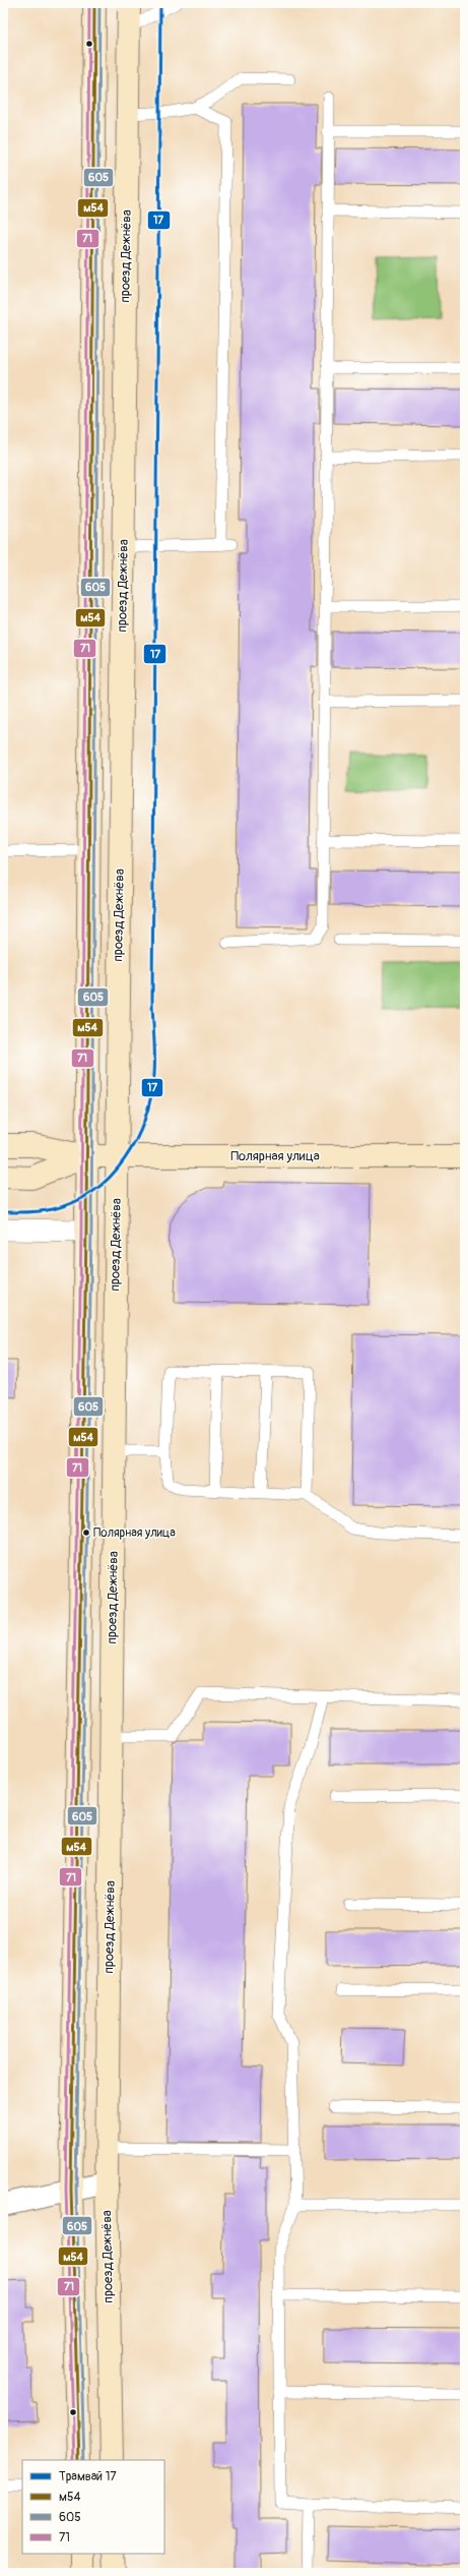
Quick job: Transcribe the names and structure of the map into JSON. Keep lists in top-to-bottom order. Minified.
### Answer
{"streets":{"main road":["проезд Дежнёва","Полярная улица"]},"crossings":[["проезд Дежнёва","Полярная улица"]],"places":["Полярная улица"],"lines":["tram line 17","transit line м54","transit line 605","transit line 71"],"legend":["Трамвай 17","м54","605","71"]}
